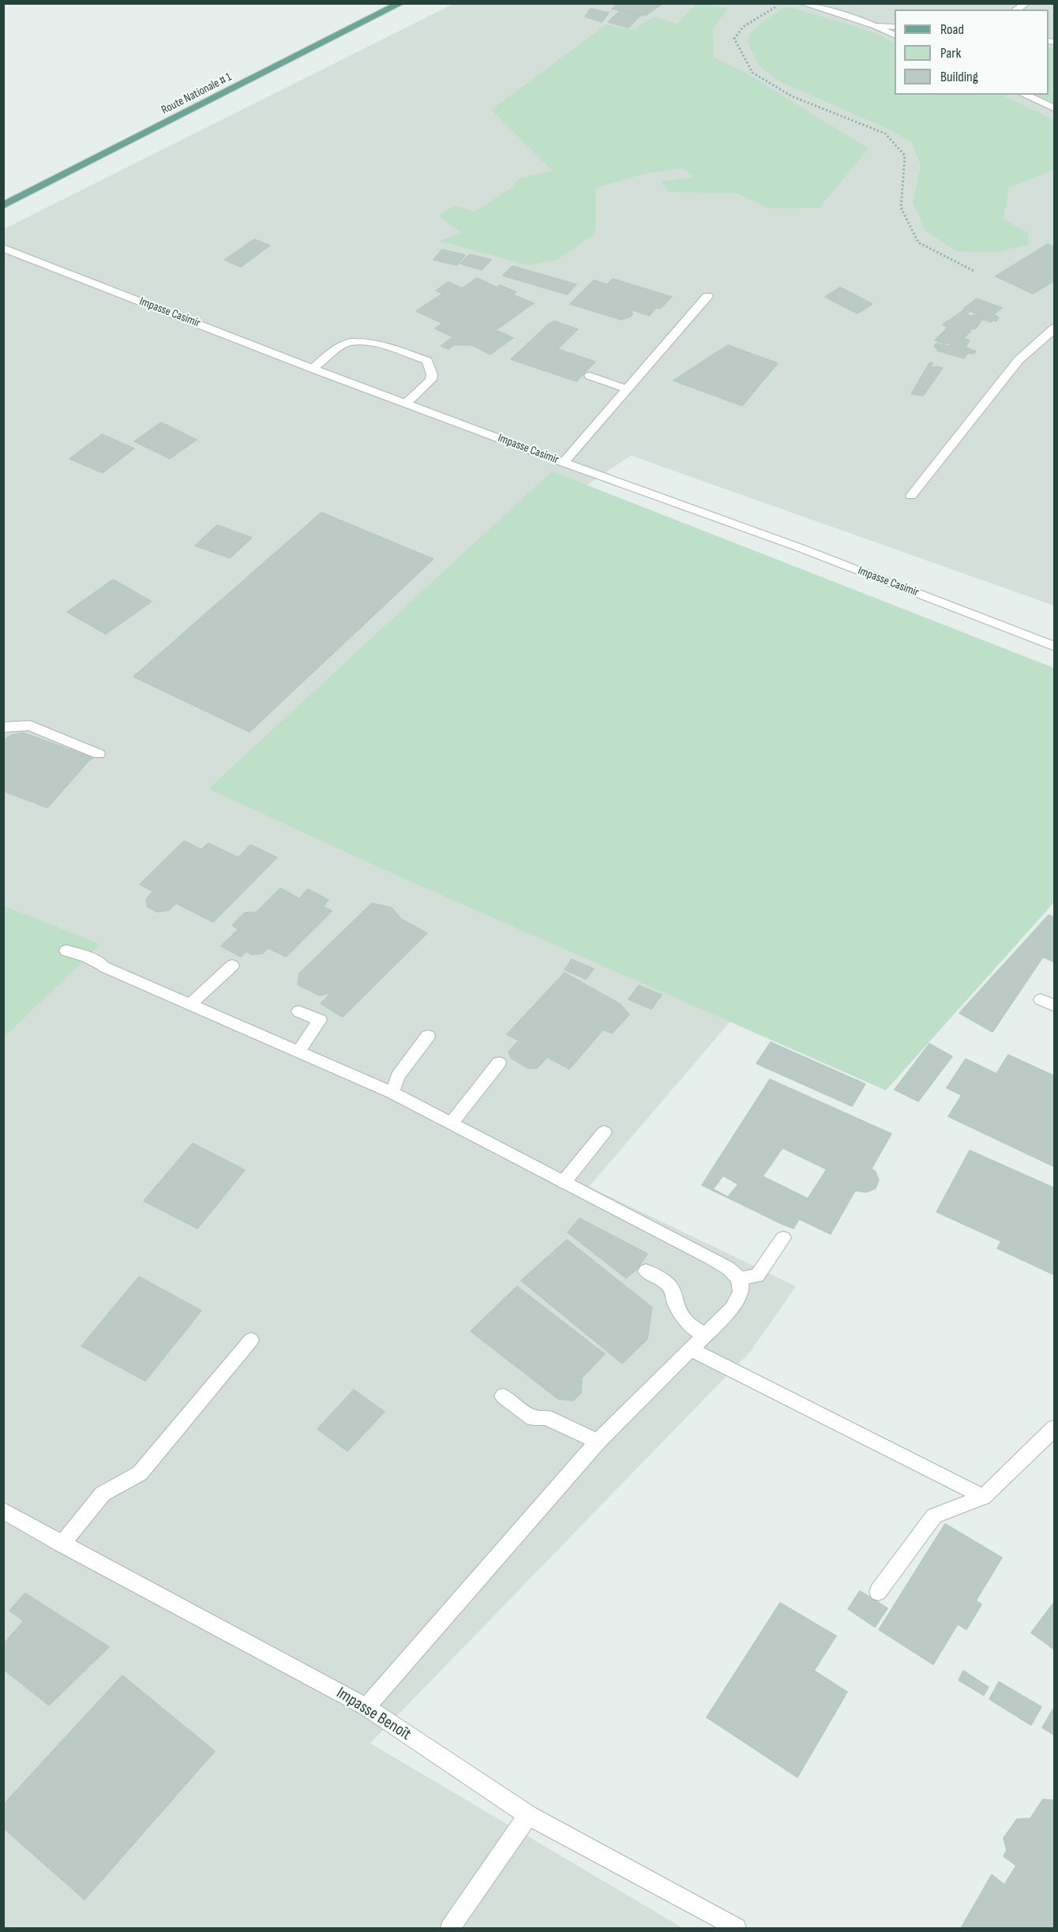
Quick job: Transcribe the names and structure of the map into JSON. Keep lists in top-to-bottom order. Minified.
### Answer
{"streets":{"main road":["Route Nationale # 1"],"street":["Impasse Casimir","Impasse Benoît"]},"legend":["Road","Park","Building"]}
